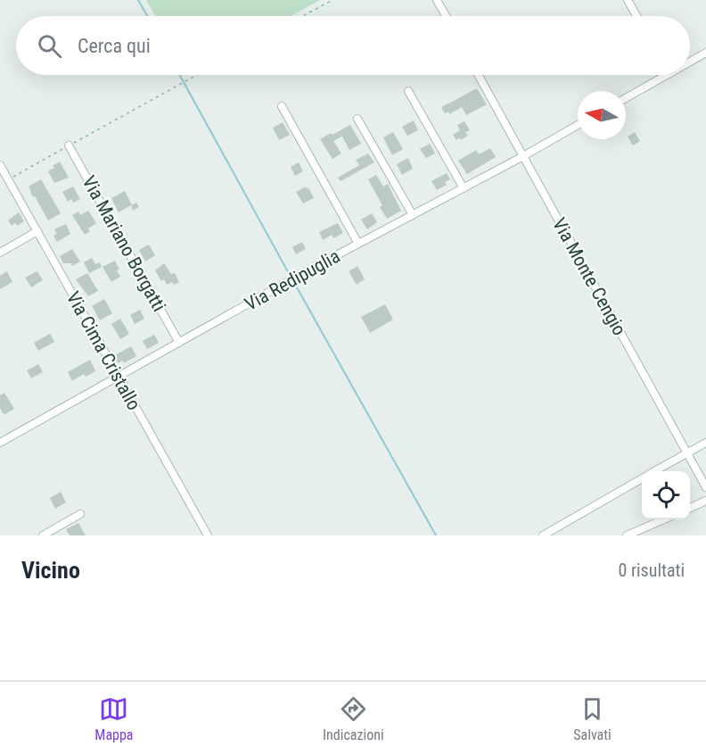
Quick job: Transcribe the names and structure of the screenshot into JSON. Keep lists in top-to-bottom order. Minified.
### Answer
{"streets":{"street":["Via Mariano Borgatti","Via Monte Cengio","Via Redipuglia","Via Cima Cristallo"]},"crossings":[["Via Mariano Borgatti","Via Redipuglia"],["Via Monte Cengio","Via Redipuglia"],["Via Redipuglia","Via Cima Cristallo"]],"north":"left","page":{"search":"Cerca qui","heading":["Vicino","0 risultati"],"nav":["Mappa","Indicazioni","Salvati"]}}
